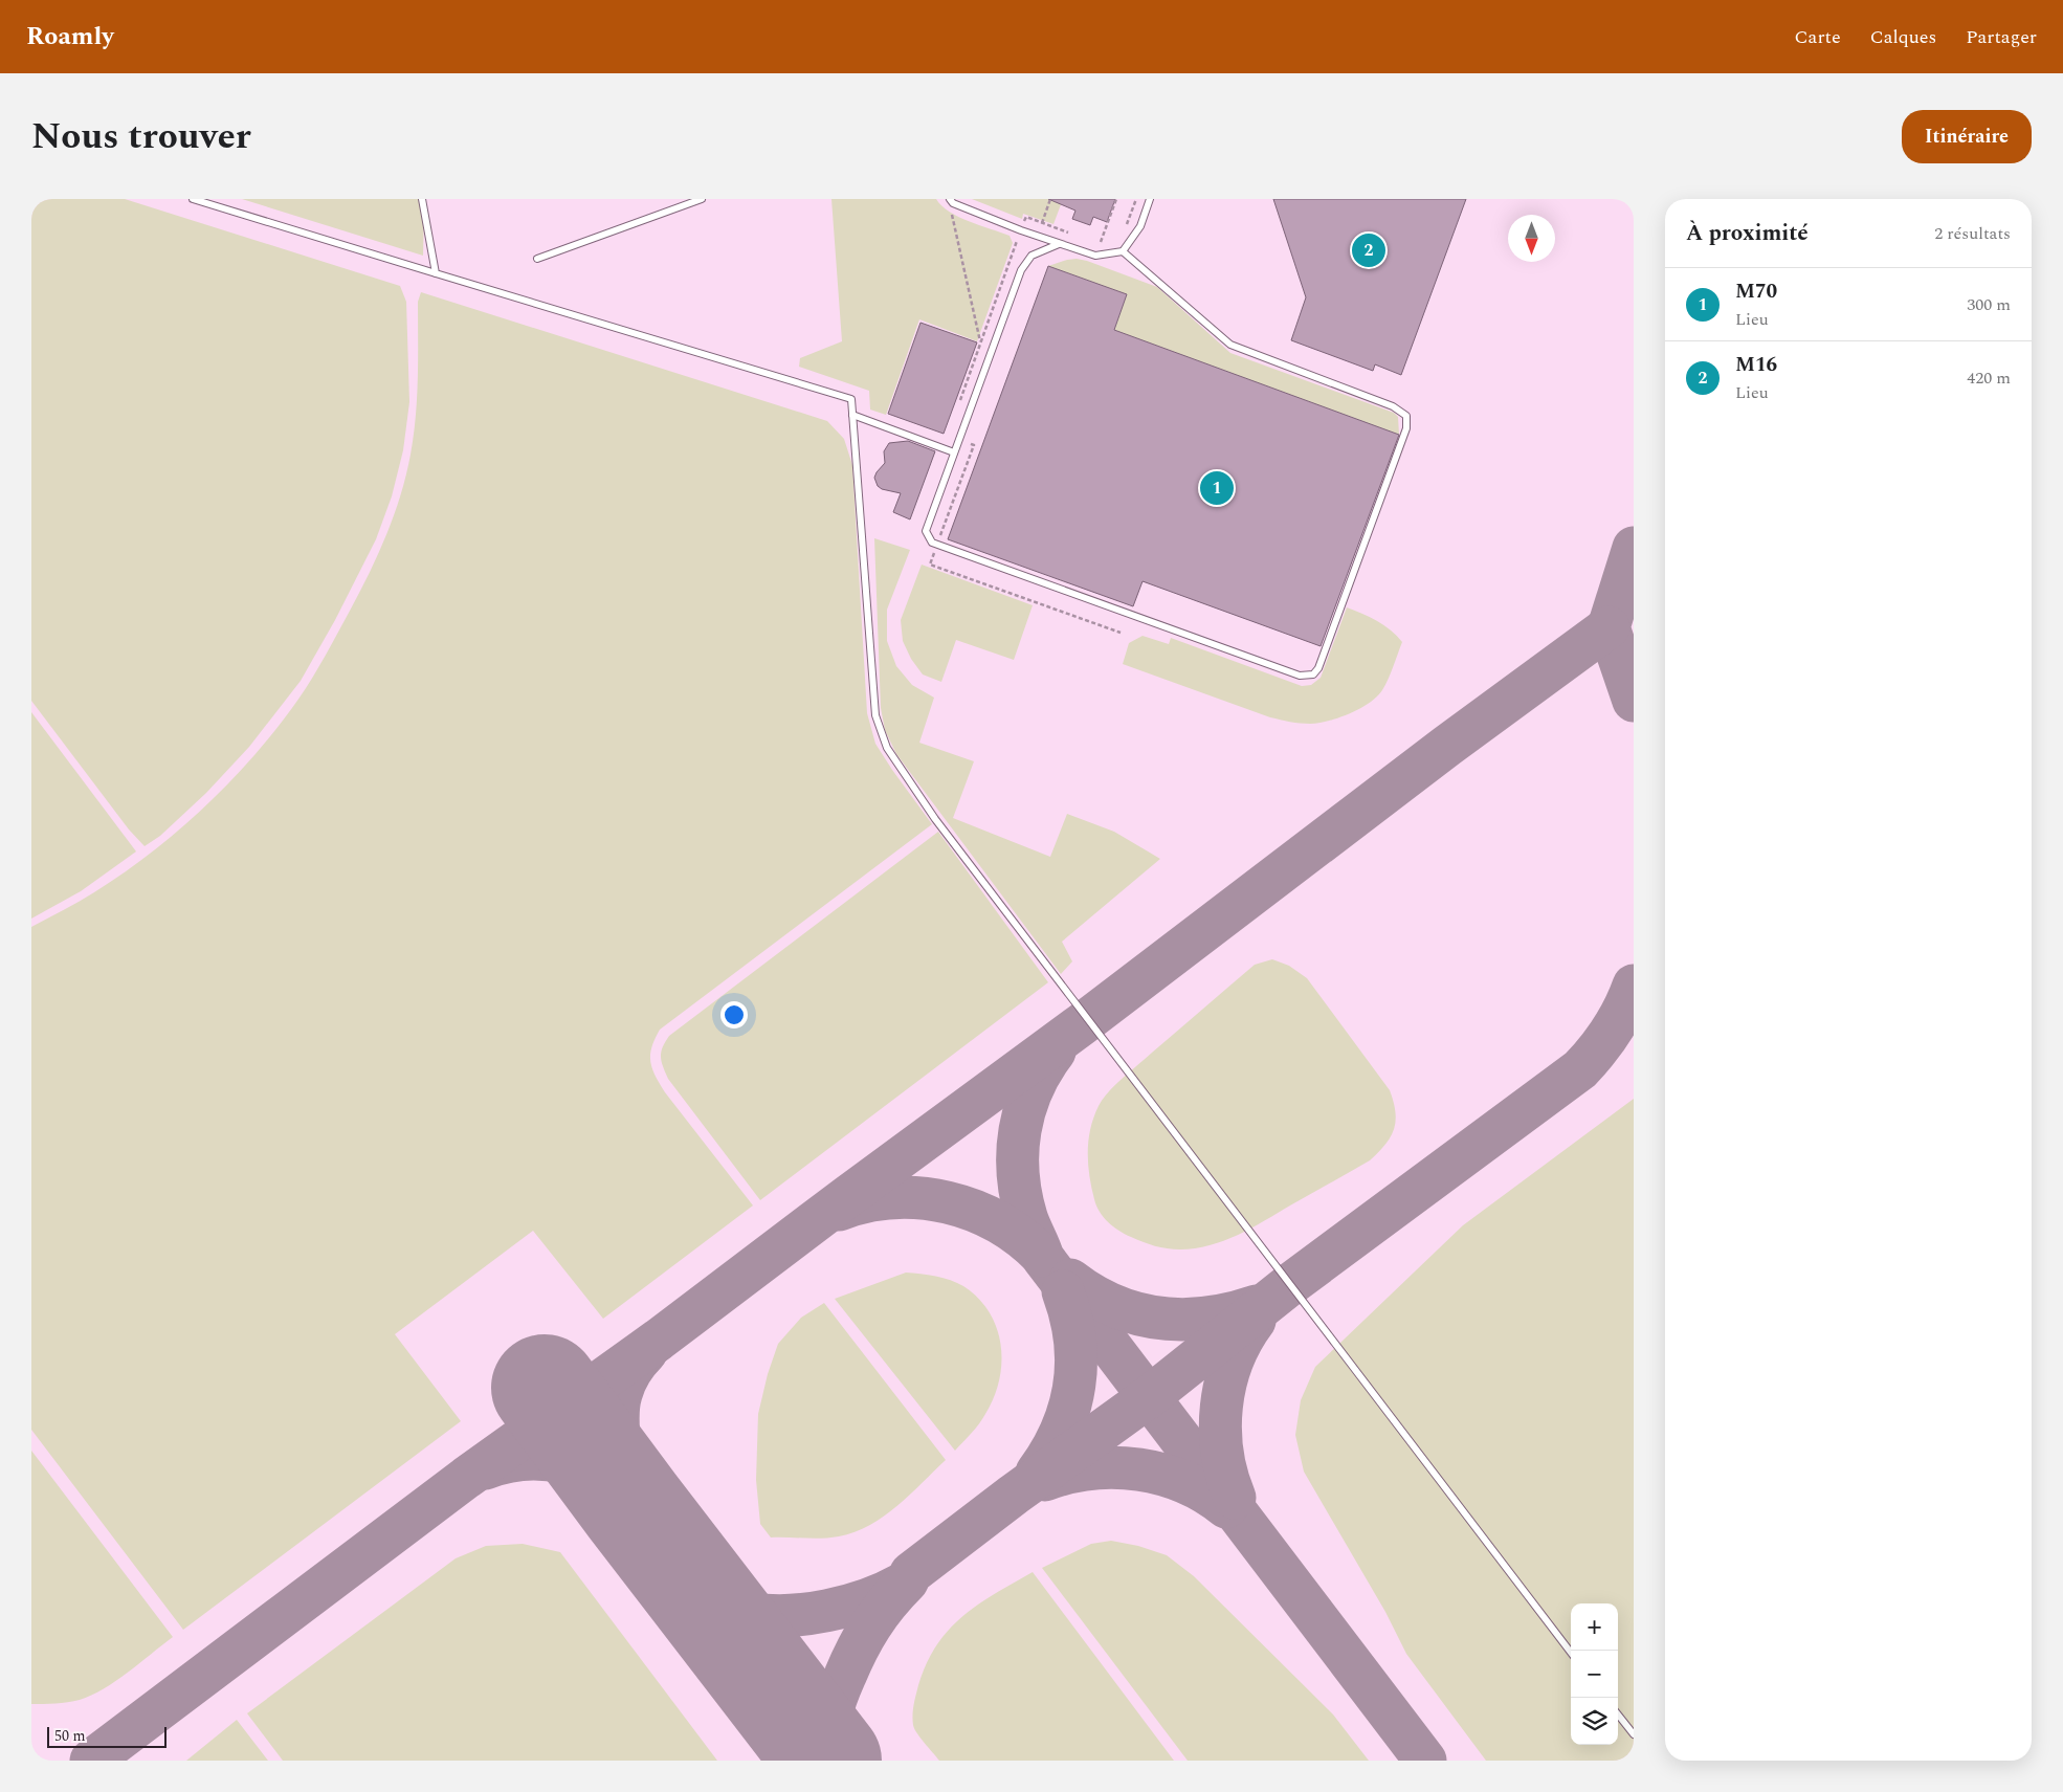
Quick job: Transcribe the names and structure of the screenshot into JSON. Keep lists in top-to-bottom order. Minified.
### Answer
{"scale_bar":"50 m","north":"bottom","page":{"header":"Roamly","nav":["Carte","Calques","Partager"],"title":"Nous trouver","buttons":"Itinéraire","heading":["À proximité","2 résultats"],"pins":["2","1"],"list":[{"mark":"1","name":"M70","note":"Lieu","value":"300 m"},{"mark":"2","name":"M16","note":"Lieu","value":"420 m"}],"map_buttons":["+","−"],"scale":"50 m"}}
